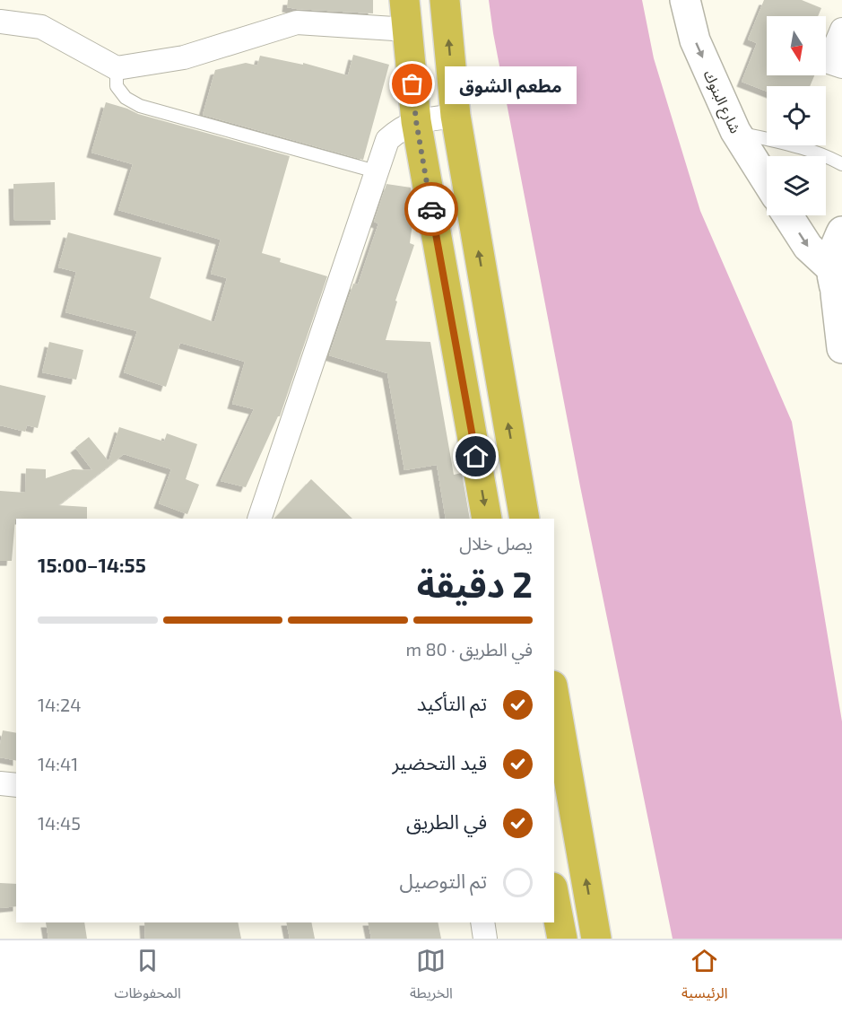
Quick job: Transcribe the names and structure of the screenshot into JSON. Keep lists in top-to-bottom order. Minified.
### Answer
{"streets":{"main road":["شارع البنوك"]},"one_way":["شارع البنوك"],"places":["مطعم الشوق"],"north":"bottom","page":{"bubble":"مطعم الشوق","heading":["2 دقيقة","يصل خلال","14:55–15:00"],"bar":"في الطريق · 80 m","list":[["تم التأكيد","14:24"],["قيد التحضير","14:41"],["في الطريق","14:45"],"تم التوصيل"],"tabs":["الرئيسية","الخريطة","المحفوظات"]}}
